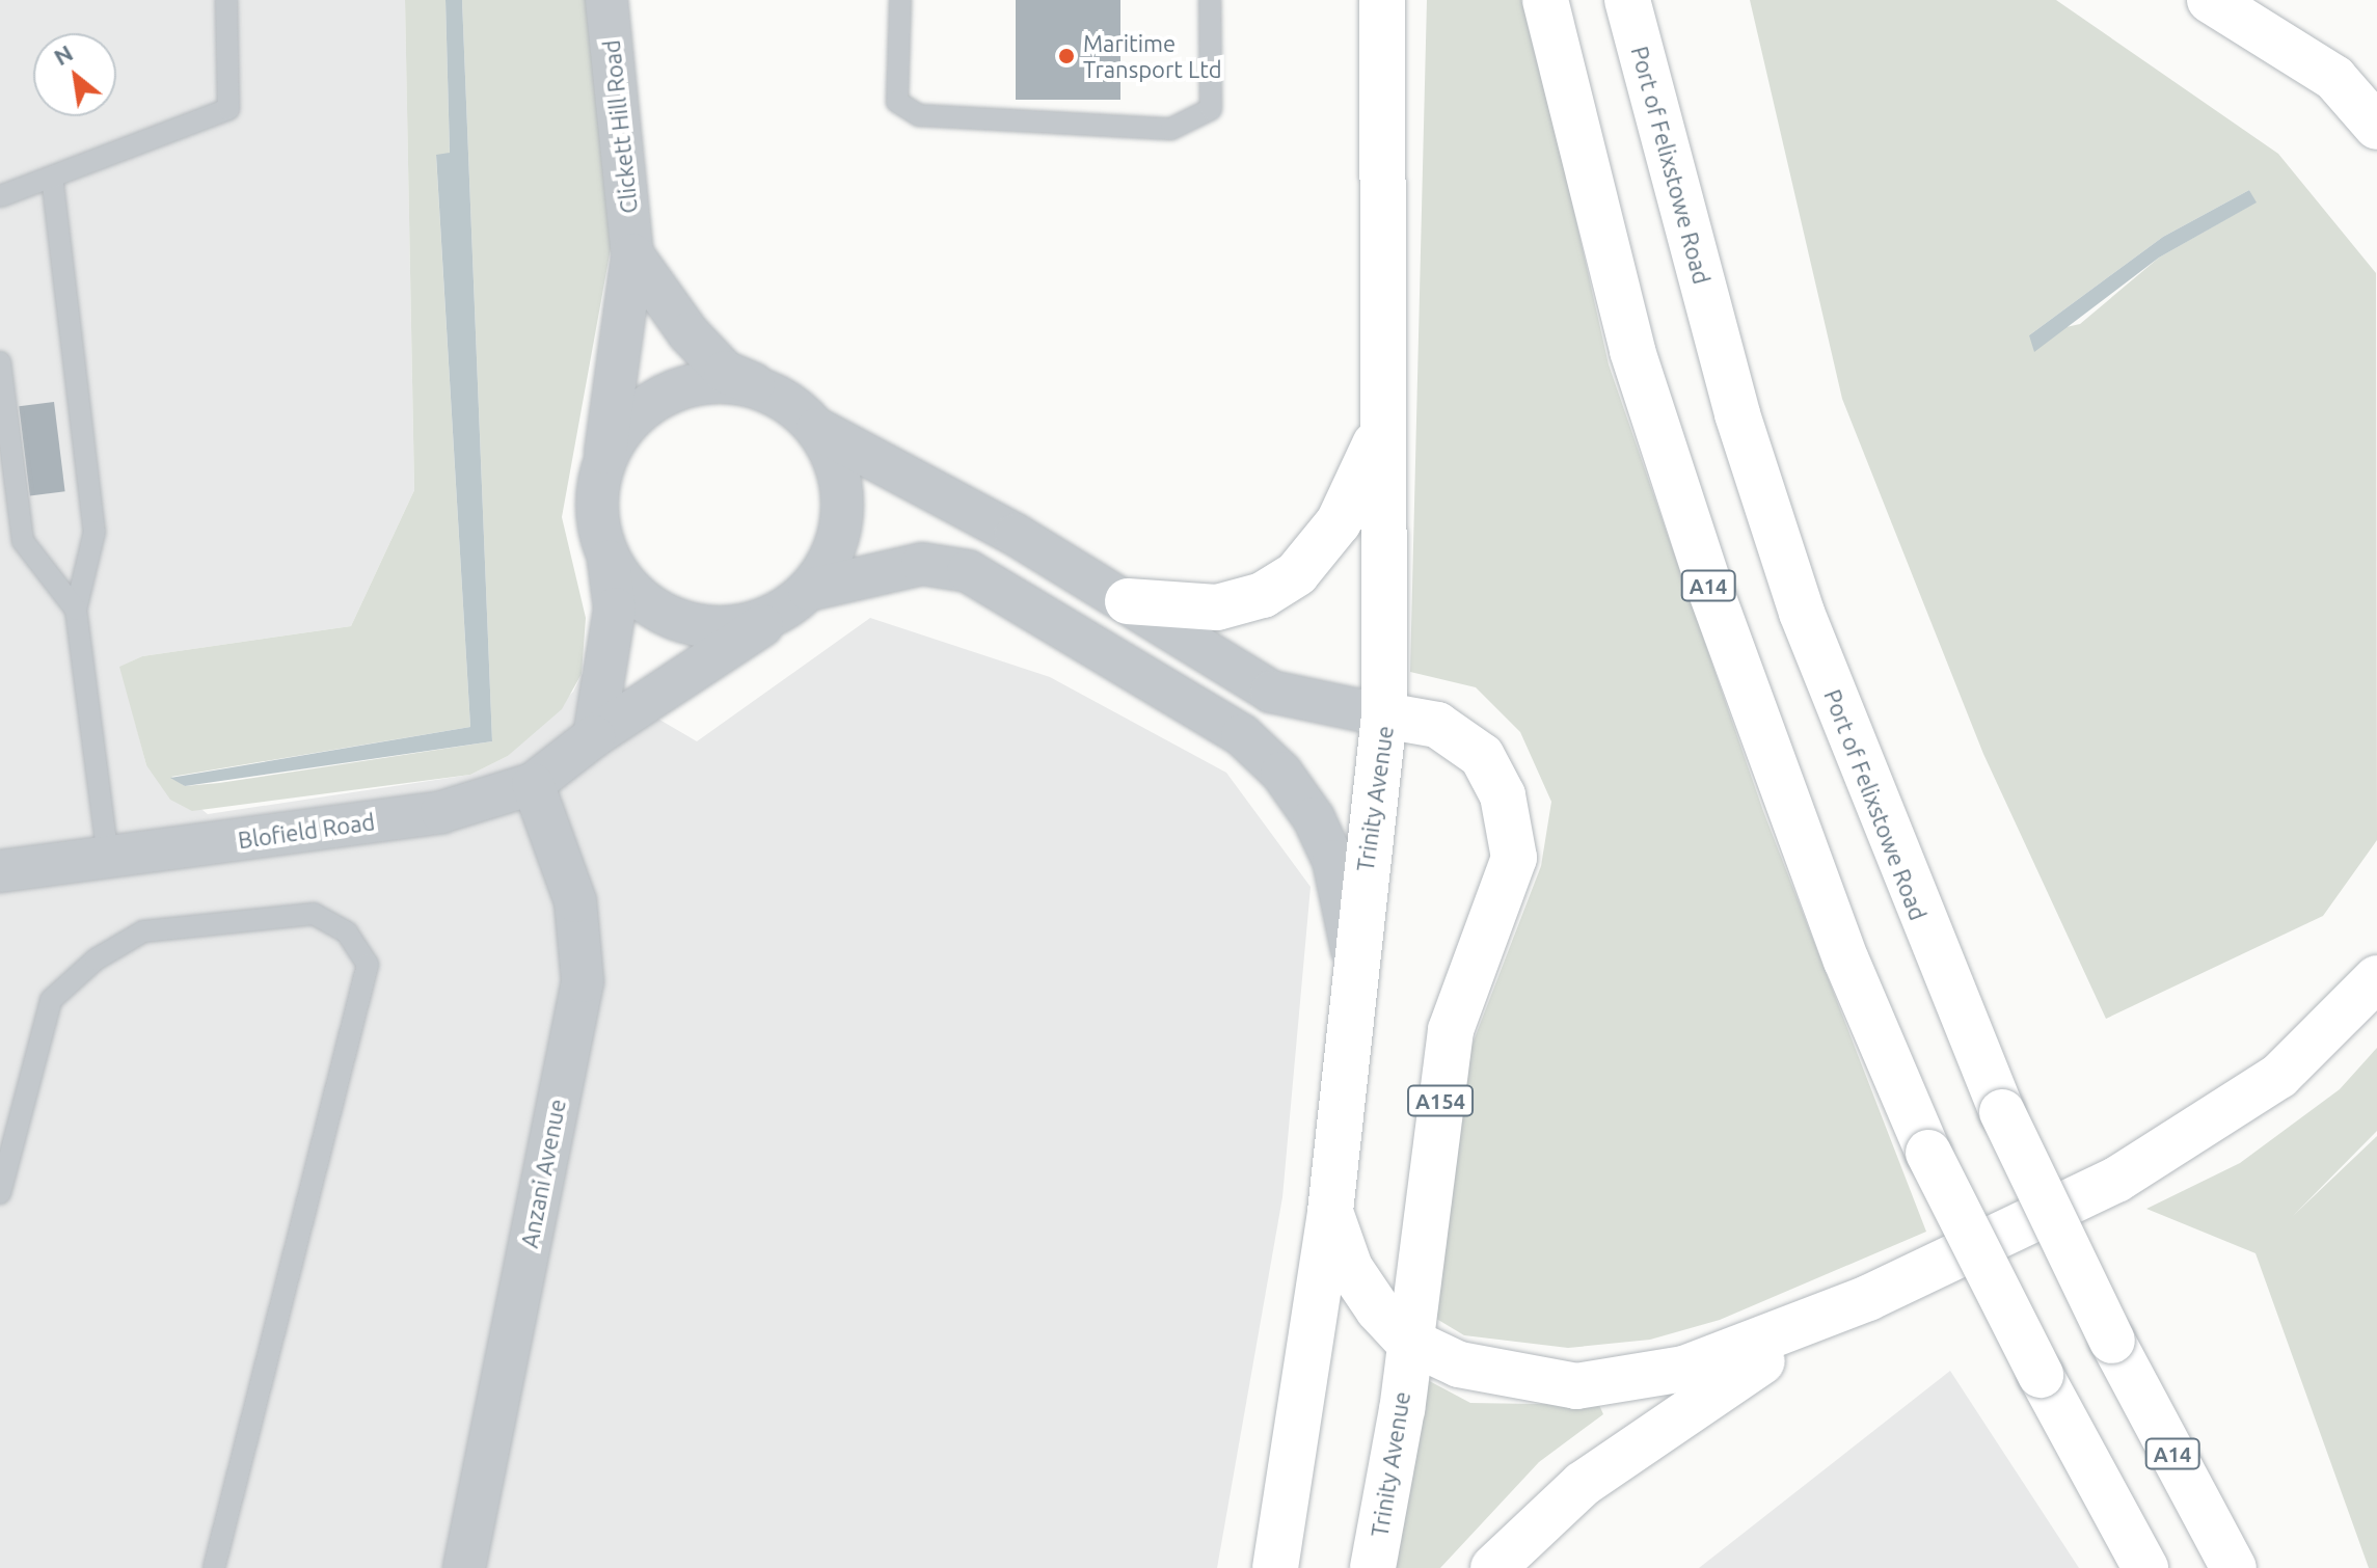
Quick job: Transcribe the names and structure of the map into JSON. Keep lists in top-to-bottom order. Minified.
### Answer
{"streets":{"main road":["Port of Felixstowe Road","A14","Trinity Avenue","A154"],"street":["Clickett Hill Road","Blofield Road","Anzani Avenue"]},"crossings":[["Clickett Hill Road","Blofield Road"],["Blofield Road","Anzani Avenue"]],"places":["Maritime Transport Ltd"],"north":"top left"}
